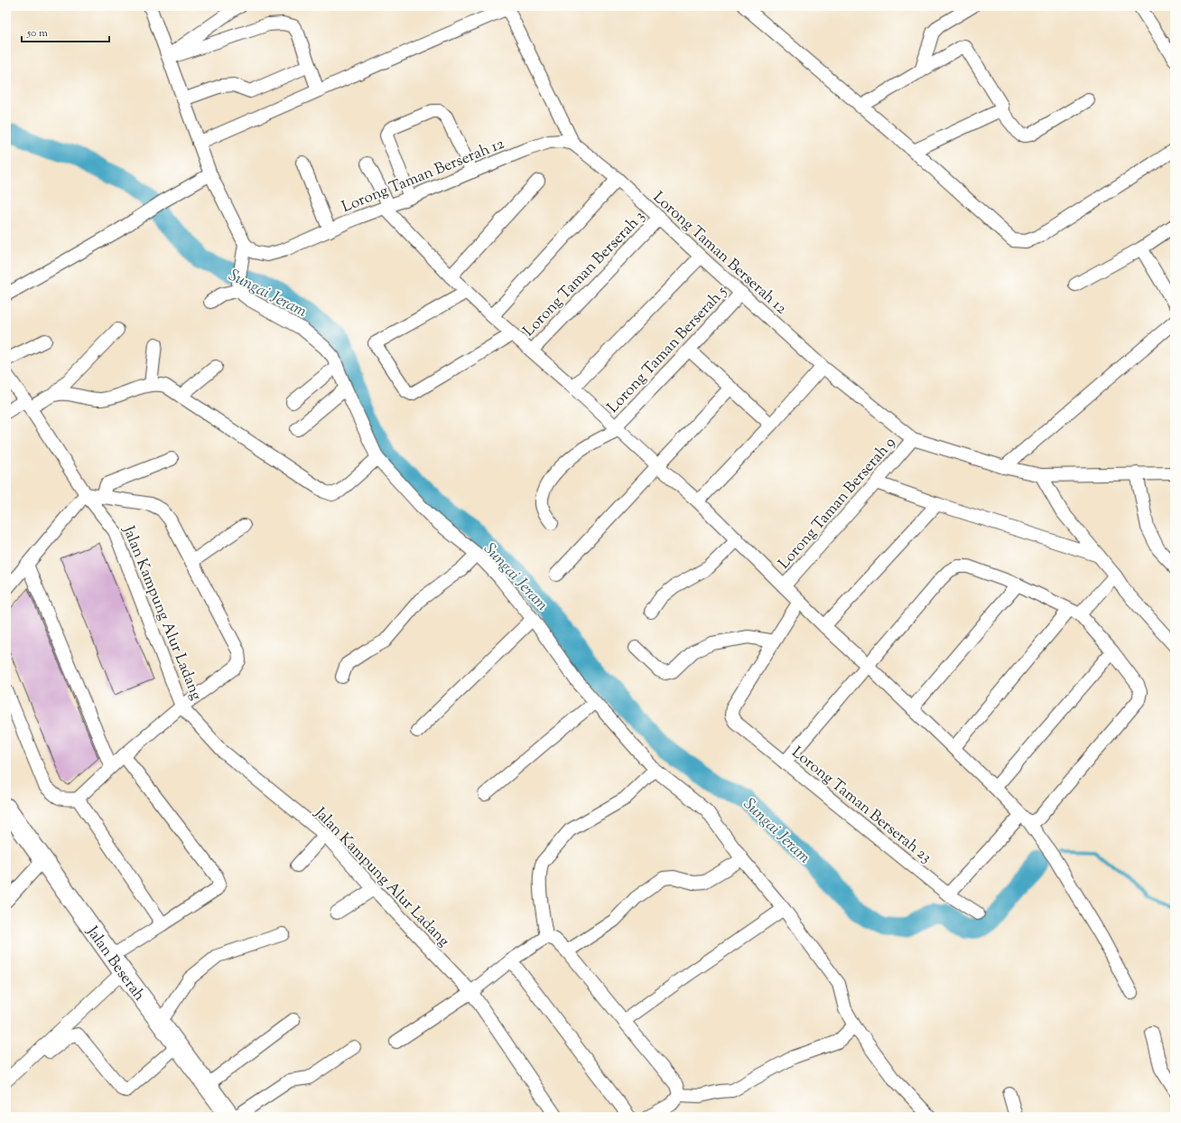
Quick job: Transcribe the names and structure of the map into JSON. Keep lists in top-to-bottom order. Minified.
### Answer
{"streets":{"highway":["Jalan Beserah"],"street":["Lorong Taman Berserah 12","Lorong Taman Berserah 3","Lorong Taman Berserah 5","Lorong Taman Berserah 9","Jalan Kampung Alur Ladang","Lorong Taman Berserah 23"]},"crossings":[["Lorong Taman Berserah 12","Lorong Taman Berserah 3"],["Lorong Taman Berserah 12","Lorong Taman Berserah 5"],["Lorong Taman Berserah 12","Lorong Taman Berserah 9"]],"water":["Sungai Jeram"],"scale_bar":"50 m"}
